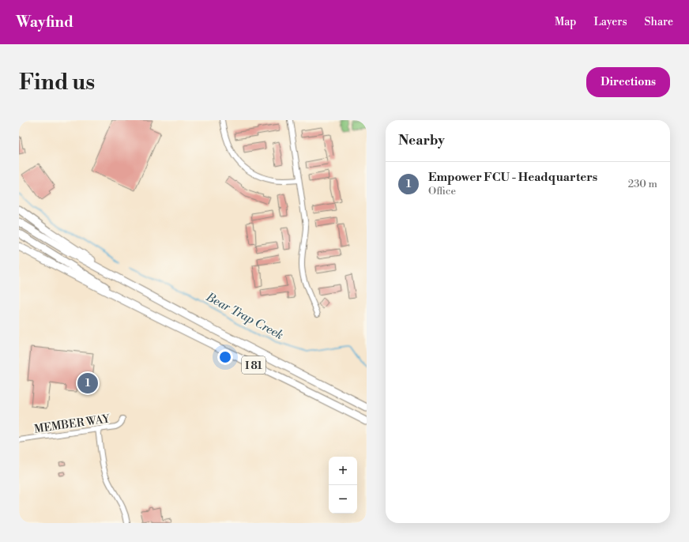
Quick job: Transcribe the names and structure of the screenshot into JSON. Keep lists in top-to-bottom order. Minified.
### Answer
{"streets":{"highway":["I 81"],"street":["MEMBER WAY"]},"water":["Bear Trap Creek"],"page":{"header":"Wayfind","nav":["Map","Layers","Share"],"buttons":"Directions","title":"Find us","heading":"Nearby","list":[{"mark":"1","name":"Empower FCU - Headquarters","note":"Office","value":"230 m"}],"pins":"1","map_buttons":["+","−"]}}
